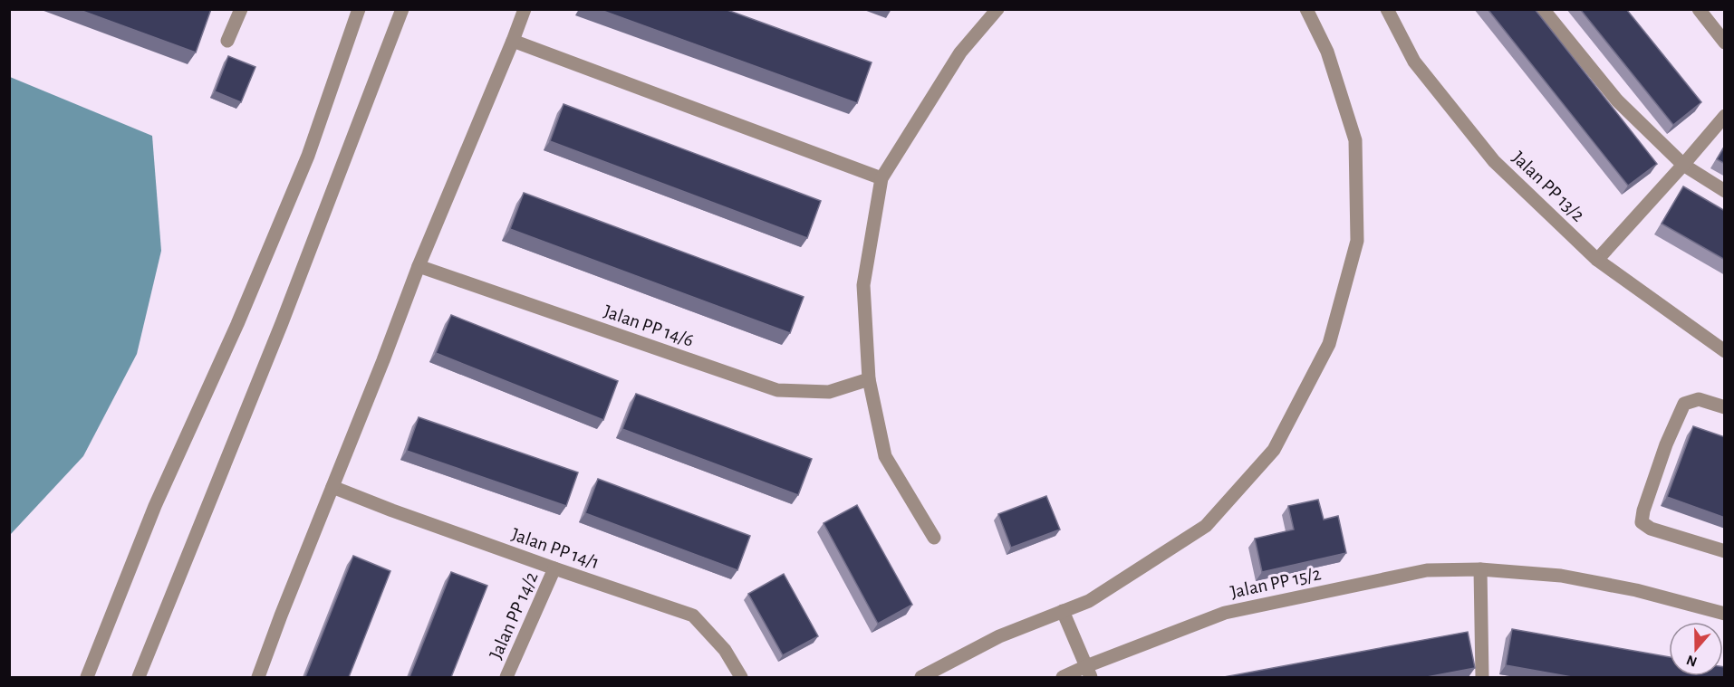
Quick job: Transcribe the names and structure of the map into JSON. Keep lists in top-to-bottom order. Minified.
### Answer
{"streets":{"street":["Jalan PP 13/2","Jalan PP 14/6","Jalan PP 14/1","Jalan PP 15/2","Jalan PP 14/2"]},"crossings":[["Jalan PP 14/1","Jalan PP 14/2"]],"north":"bottom"}
